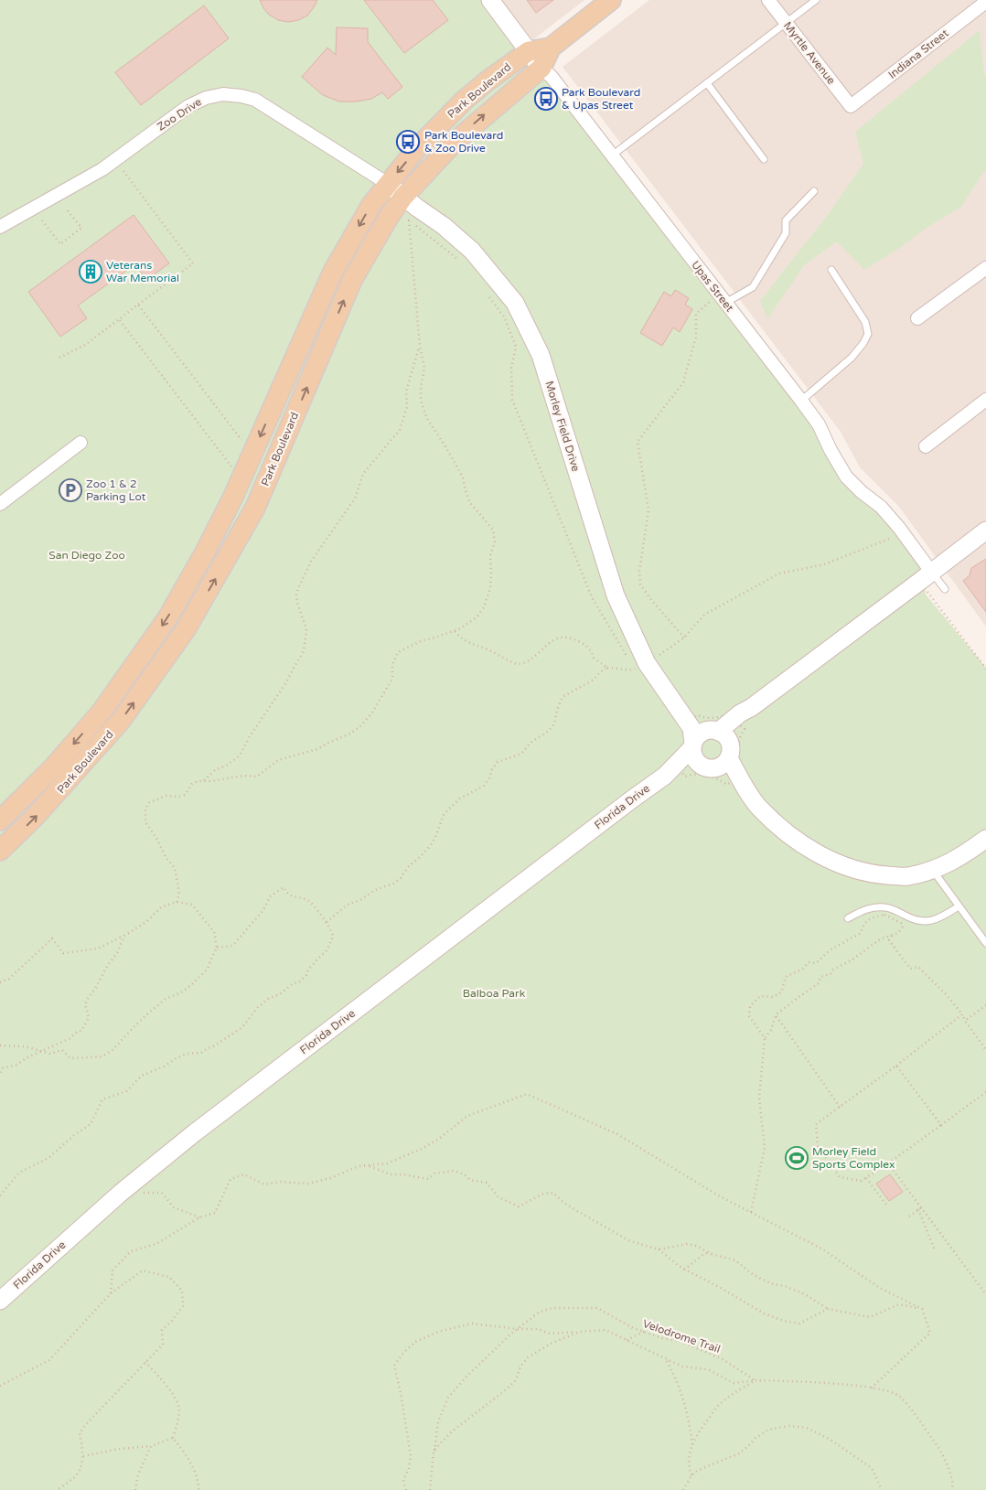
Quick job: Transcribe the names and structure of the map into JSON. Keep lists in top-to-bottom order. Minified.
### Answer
{"streets":{"main road":["Park Boulevard"],"street":["Myrtle Avenue","Indiana Street","Zoo Drive","Upas Street","Morley Field Drive","Florida Drive"],"path":["Velodrome Trail"]},"crossings":[["Myrtle Avenue","Indiana Street"],["Park Boulevard","Zoo Drive"],["Park Boulevard","Upas Street"],["Park Boulevard","Morley Field Drive"],["Zoo Drive","Morley Field Drive"],["Morley Field Drive","Florida Drive"]],"parks":["San Diego Zoo","Balboa Park"],"places":{"bus stop":["Park Boulevard & Upas Street","Park Boulevard & Zoo Drive"],"building":["Veterans War Memorial"],"parking":["Zoo 1 & 2 Parking Lot"],"sports":["Morley Field Sports Complex"]}}
